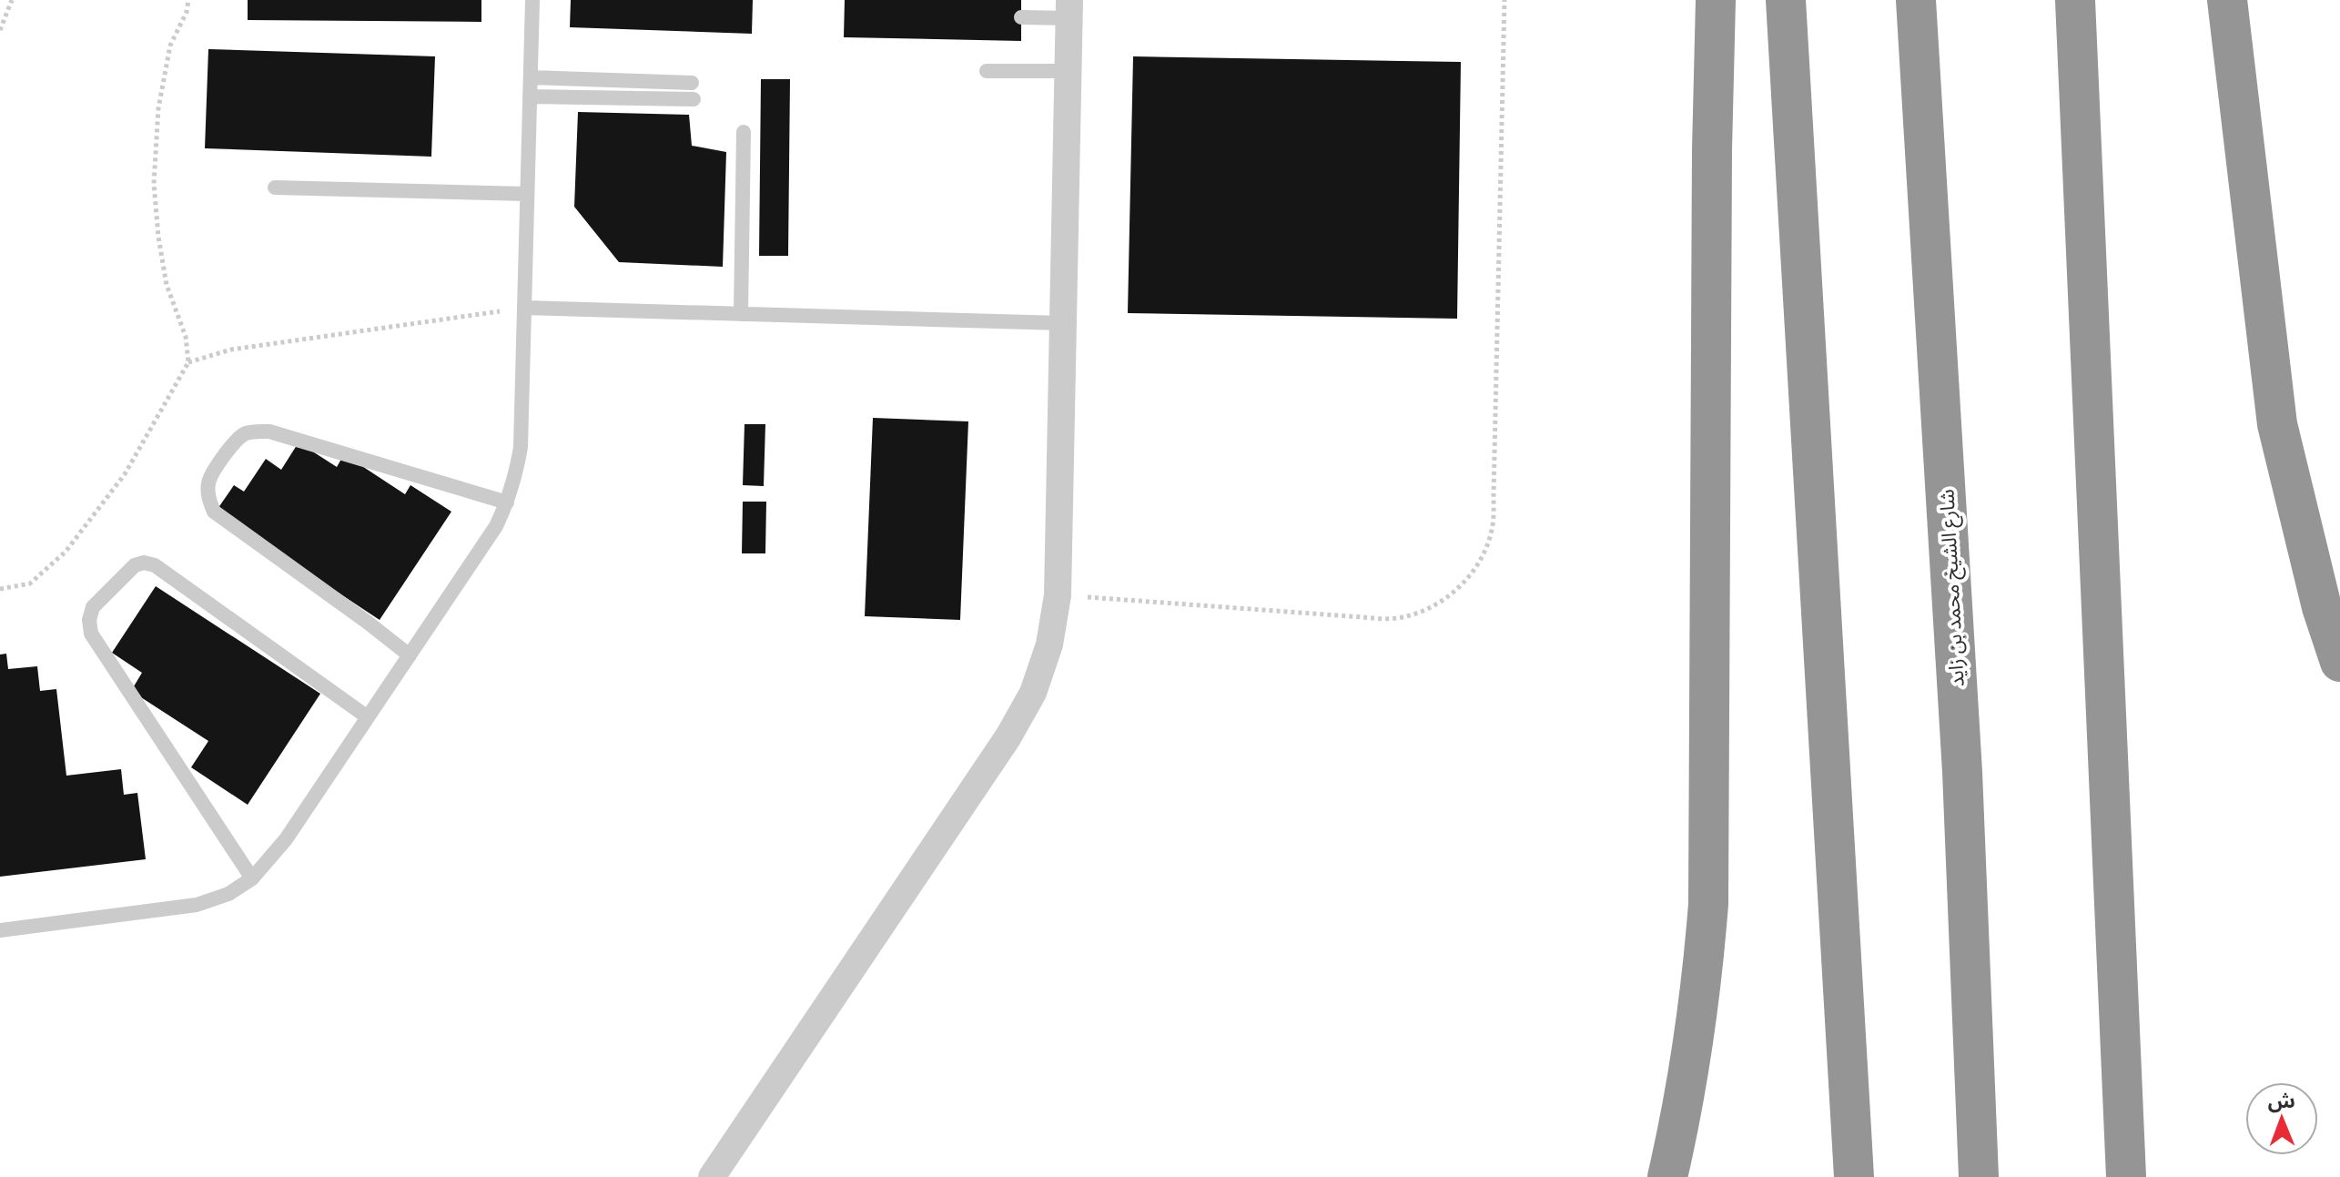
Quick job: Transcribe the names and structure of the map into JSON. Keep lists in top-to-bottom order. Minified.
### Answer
{"streets":{"highway":["شارع الشيخ محمد بن زايد"]},"north":"top"}
